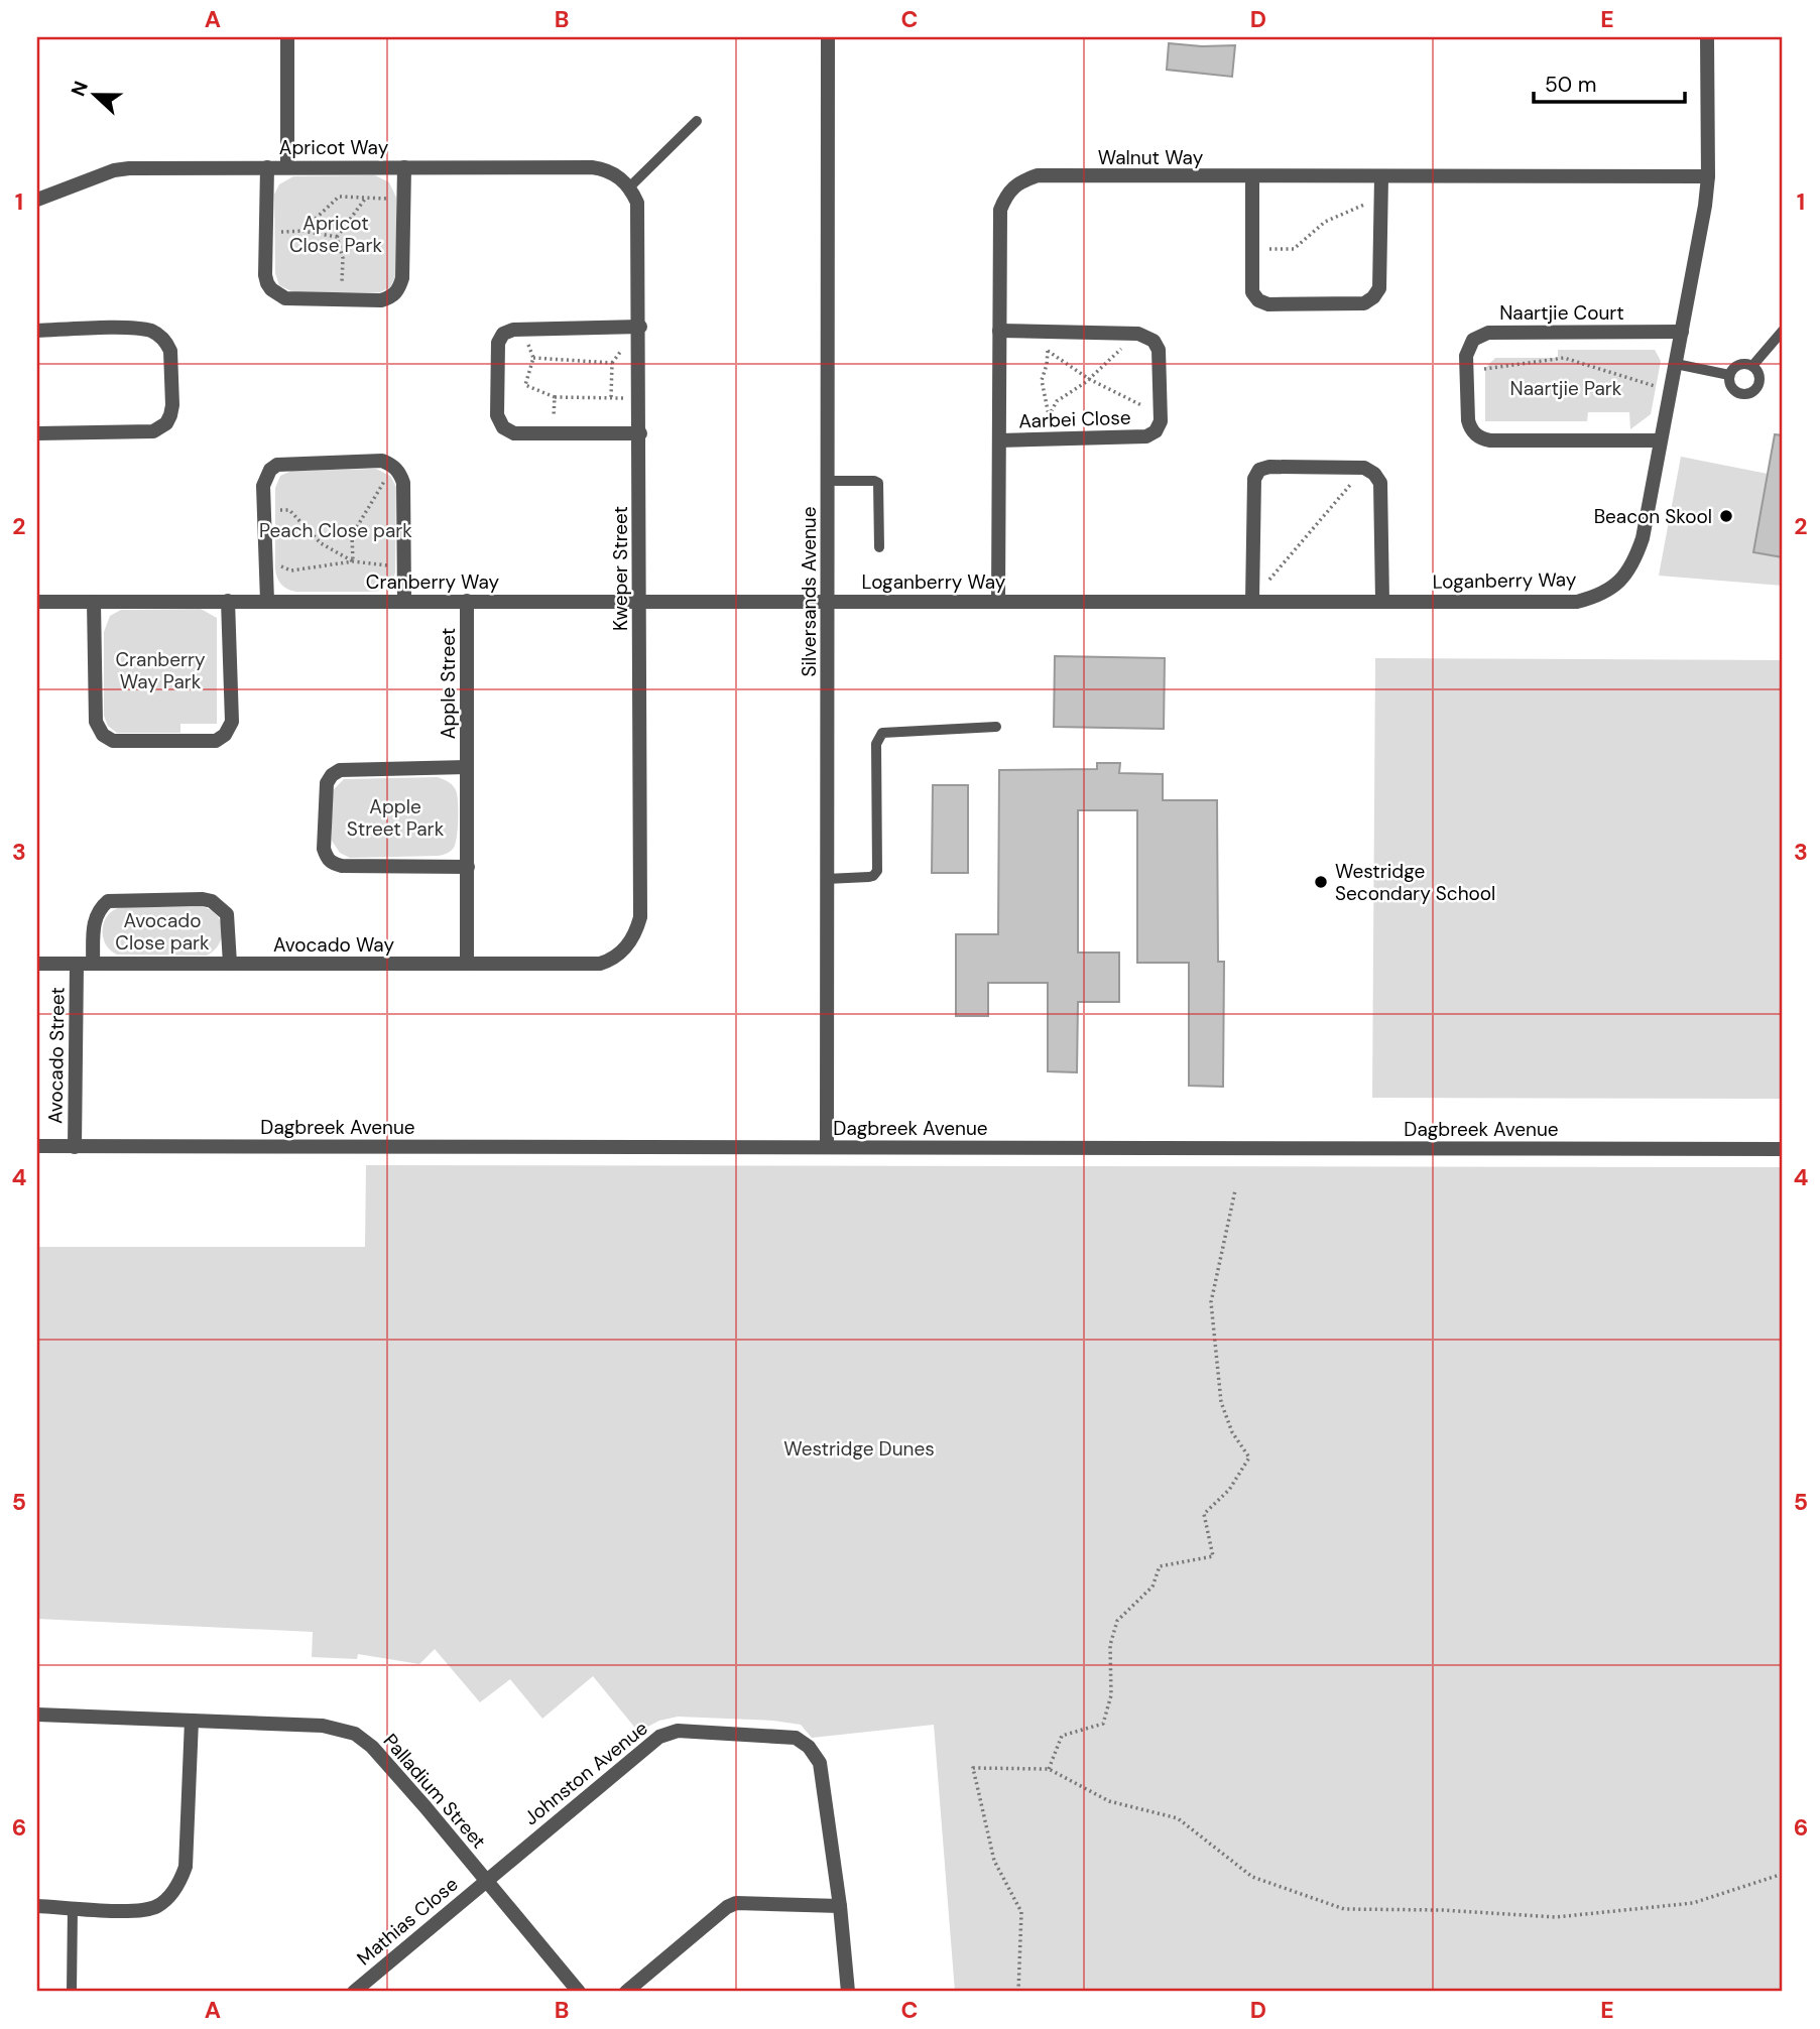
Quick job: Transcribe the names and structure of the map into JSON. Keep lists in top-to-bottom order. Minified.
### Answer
{"streets":{"street":["Apricot Way","Walnut Way","Naartjie Court","Aarbei Close","Kweper Street","Loganberry Way","Cranberry Way","Silversands Avenue","Apple Street","Avocado Way","Avocado Street","Dagbreek Avenue","Johnston Avenue","Palladium Street","Mathias Close"]},"crossings":[["Apricot Way","Kweper Street"],["Walnut Way","Aarbei Close"],["Walnut Way","Loganberry Way"],["Naartjie Court","Loganberry Way"],["Kweper Street","Cranberry Way"],["Kweper Street","Avocado Way"],["Loganberry Way","Cranberry Way"],["Loganberry Way","Silversands Avenue"],["Cranberry Way","Silversands Avenue"],["Cranberry Way","Apple Street"],["Silversands Avenue","Dagbreek Avenue"],["Apple Street","Avocado Way"],["Avocado Way","Avocado Street"],["Avocado Street","Dagbreek Avenue"],["Johnston Avenue","Palladium Street"],["Johnston Avenue","Mathias Close"],["Palladium Street","Mathias Close"]],"parks":["Apricot Close Park","Naartjie Park","Peach Close park","Cranberry Way Park","Apple Street Park","Avocado Close park","Westridge Dunes"],"places":["Beacon Skool","Westridge Secondary School"],"scale_bar":"50 m","north":"left","grid":{"columns":["A","B","C","D","E"],"rows":["1","2","3","4","5","6"]}}
